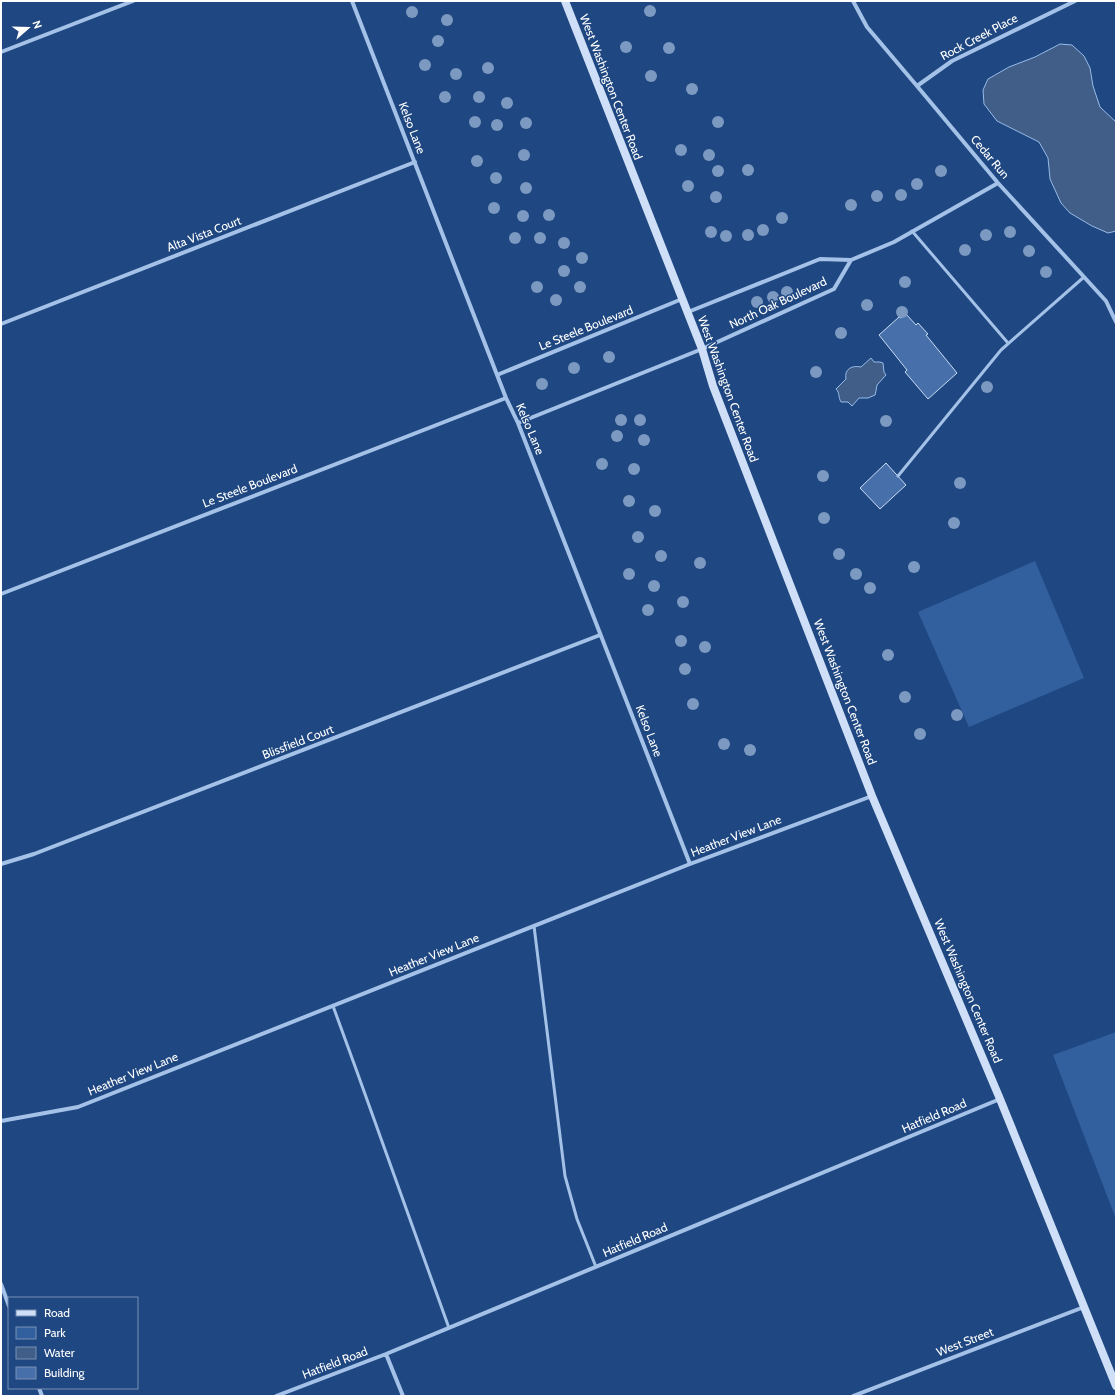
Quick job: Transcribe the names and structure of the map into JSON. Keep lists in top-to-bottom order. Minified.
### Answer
{"streets":{"main road":["West Washington Center Road"],"street":["Rock Creek Place","Kelso Lane","Cedar Run","Alta Vista Court","North Oak Boulevard","Le Steele Boulevard","Blissfield Court","Heather View Lane","Hatfield Road","West Street"]},"crossings":[["Rock Creek Place","Cedar Run"],["West Washington Center Road","North Oak Boulevard"],["West Washington Center Road","Le Steele Boulevard"],["West Washington Center Road","Heather View Lane"],["West Washington Center Road","Hatfield Road"],["West Washington Center Road","West Street"],["Kelso Lane","Alta Vista Court"],["Kelso Lane","Le Steele Boulevard"],["Kelso Lane","Blissfield Court"],["Kelso Lane","Heather View Lane"],["Cedar Run","North Oak Boulevard"]],"legend":["Road","Park","Water","Building"],"north":"right"}
